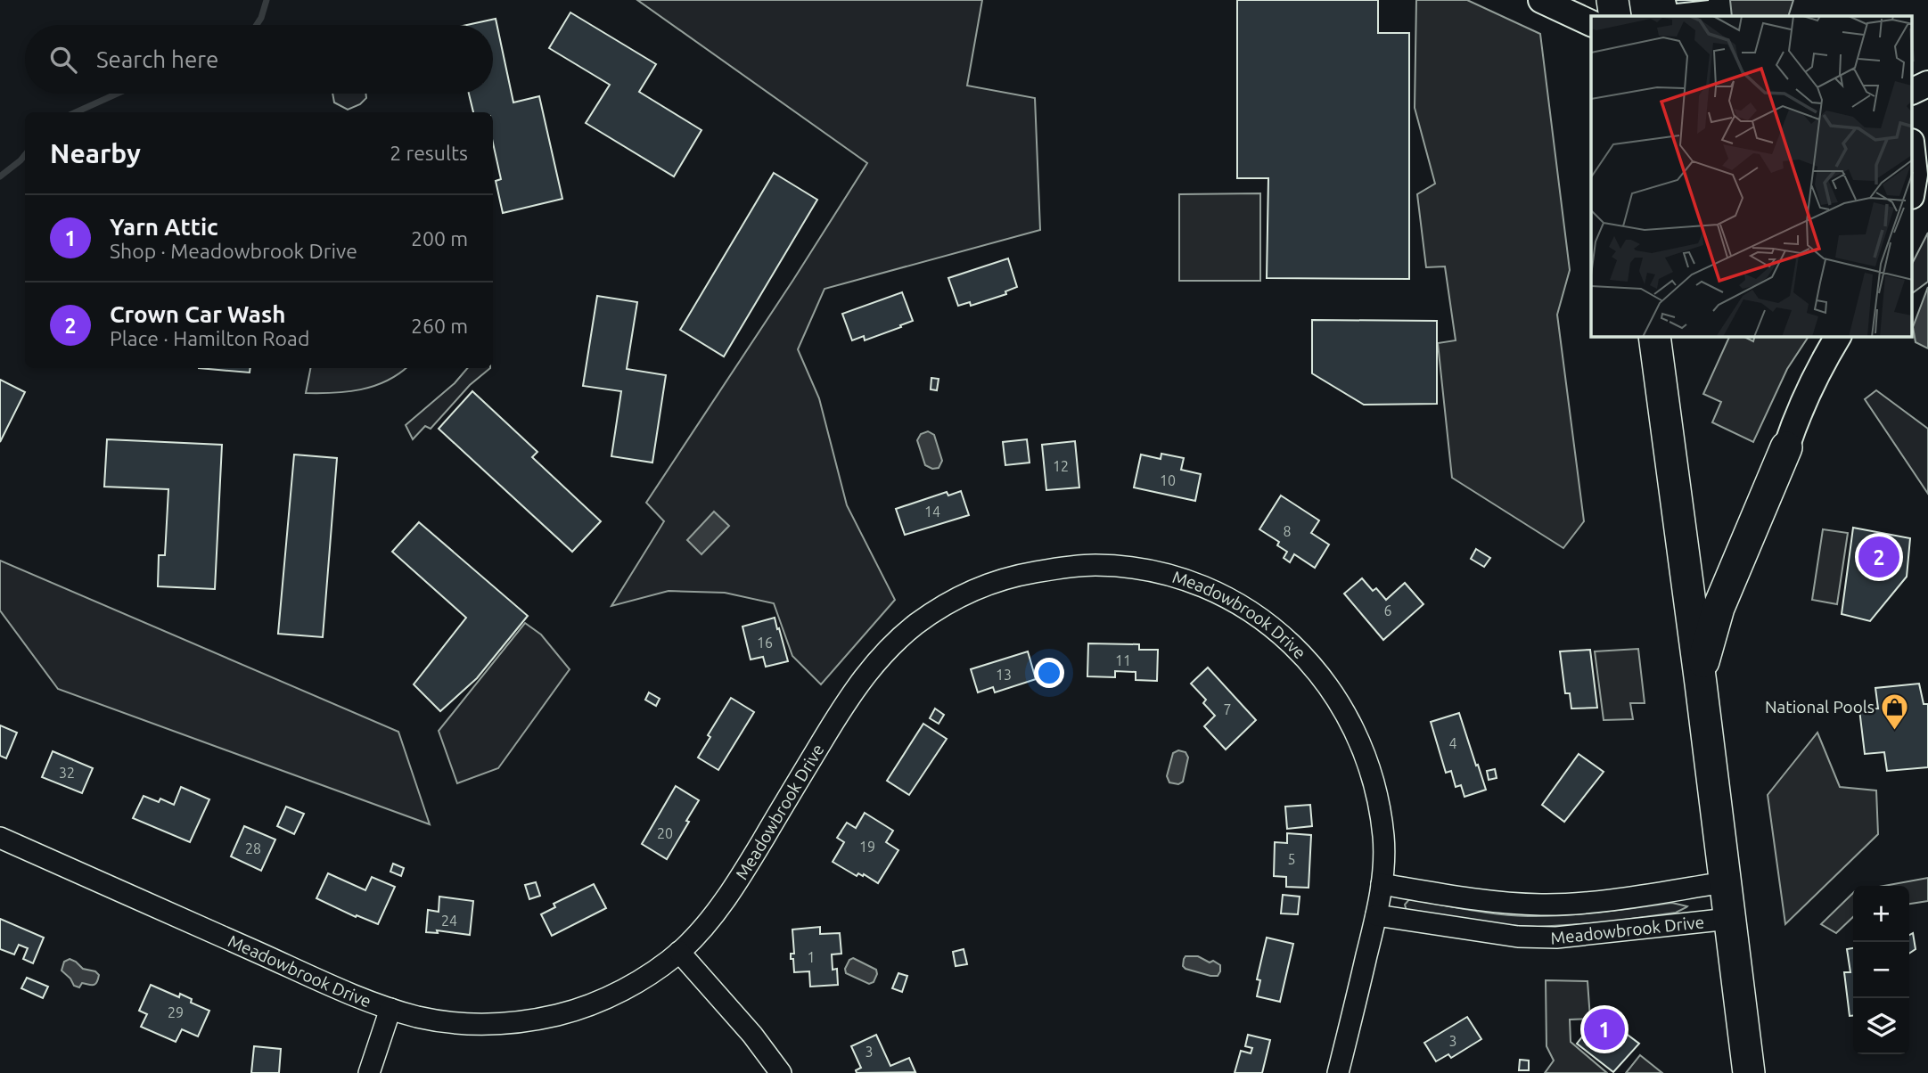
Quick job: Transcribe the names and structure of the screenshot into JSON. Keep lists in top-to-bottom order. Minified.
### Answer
{"streets":{"street":["Meadowbrook Drive"]},"places":{"shop":["National Pools"]},"house_numbers":["12","10","14","8","6","16","11","13","7","4","32","20","19","28","5","24","1","29","3","3"],"page":{"search":"Search here","heading":["Nearby","2 results"],"list":[{"mark":"1","name":"Yarn Attic","note":"Shop · Meadowbrook Drive","value":"200 m"},{"mark":"2","name":"Crown Car Wash","note":"Place · Hamilton Road","value":"260 m"}],"pins":["2","1"],"map_buttons":["+","−"]}}
